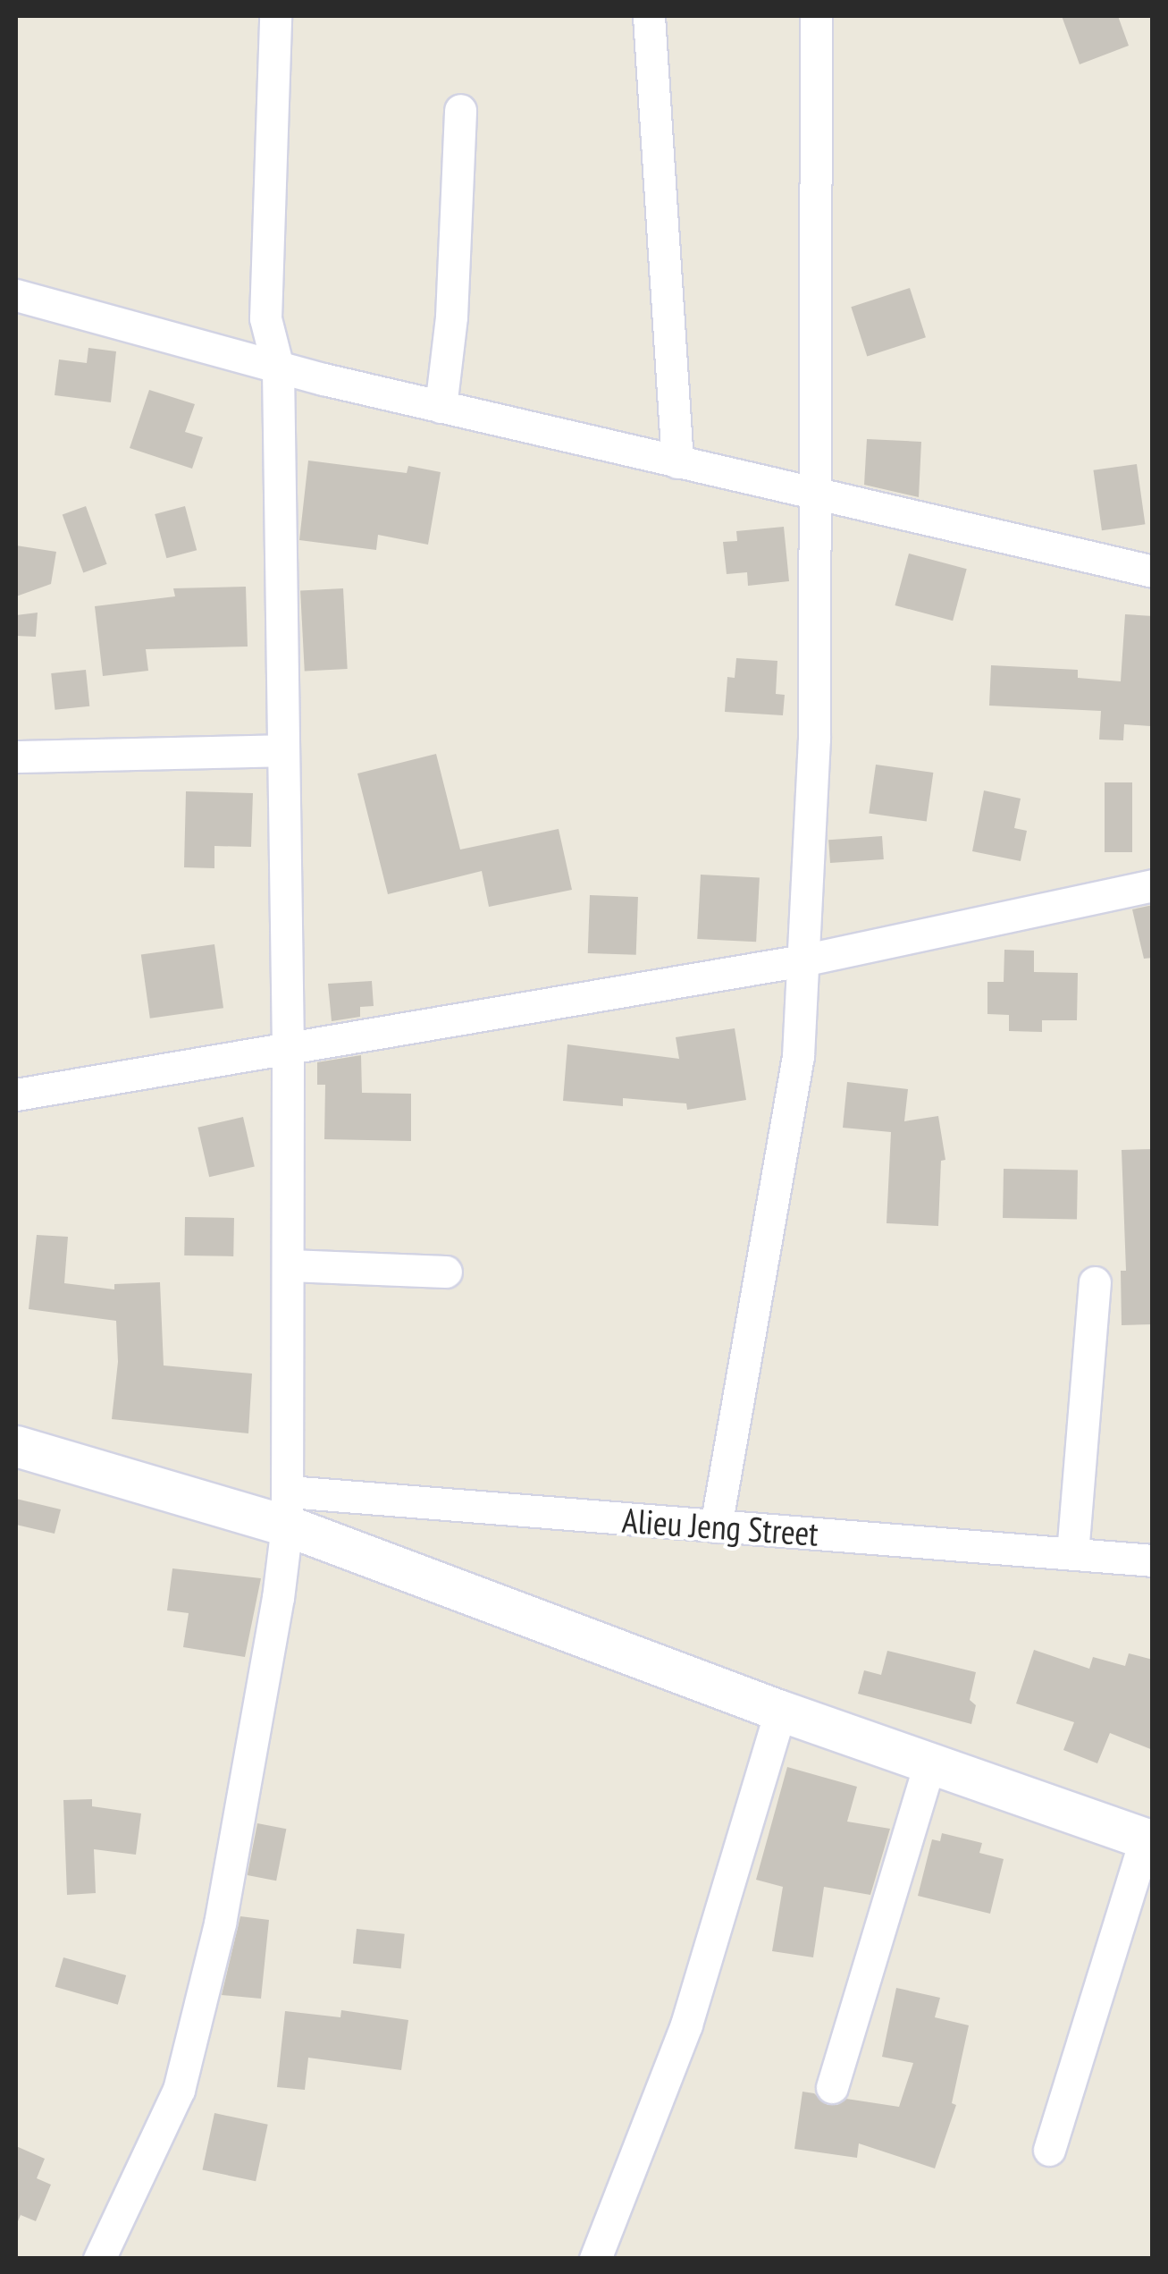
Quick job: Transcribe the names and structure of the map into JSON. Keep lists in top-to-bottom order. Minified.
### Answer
{"streets":{"street":["Alieu Jeng Street"]}}
